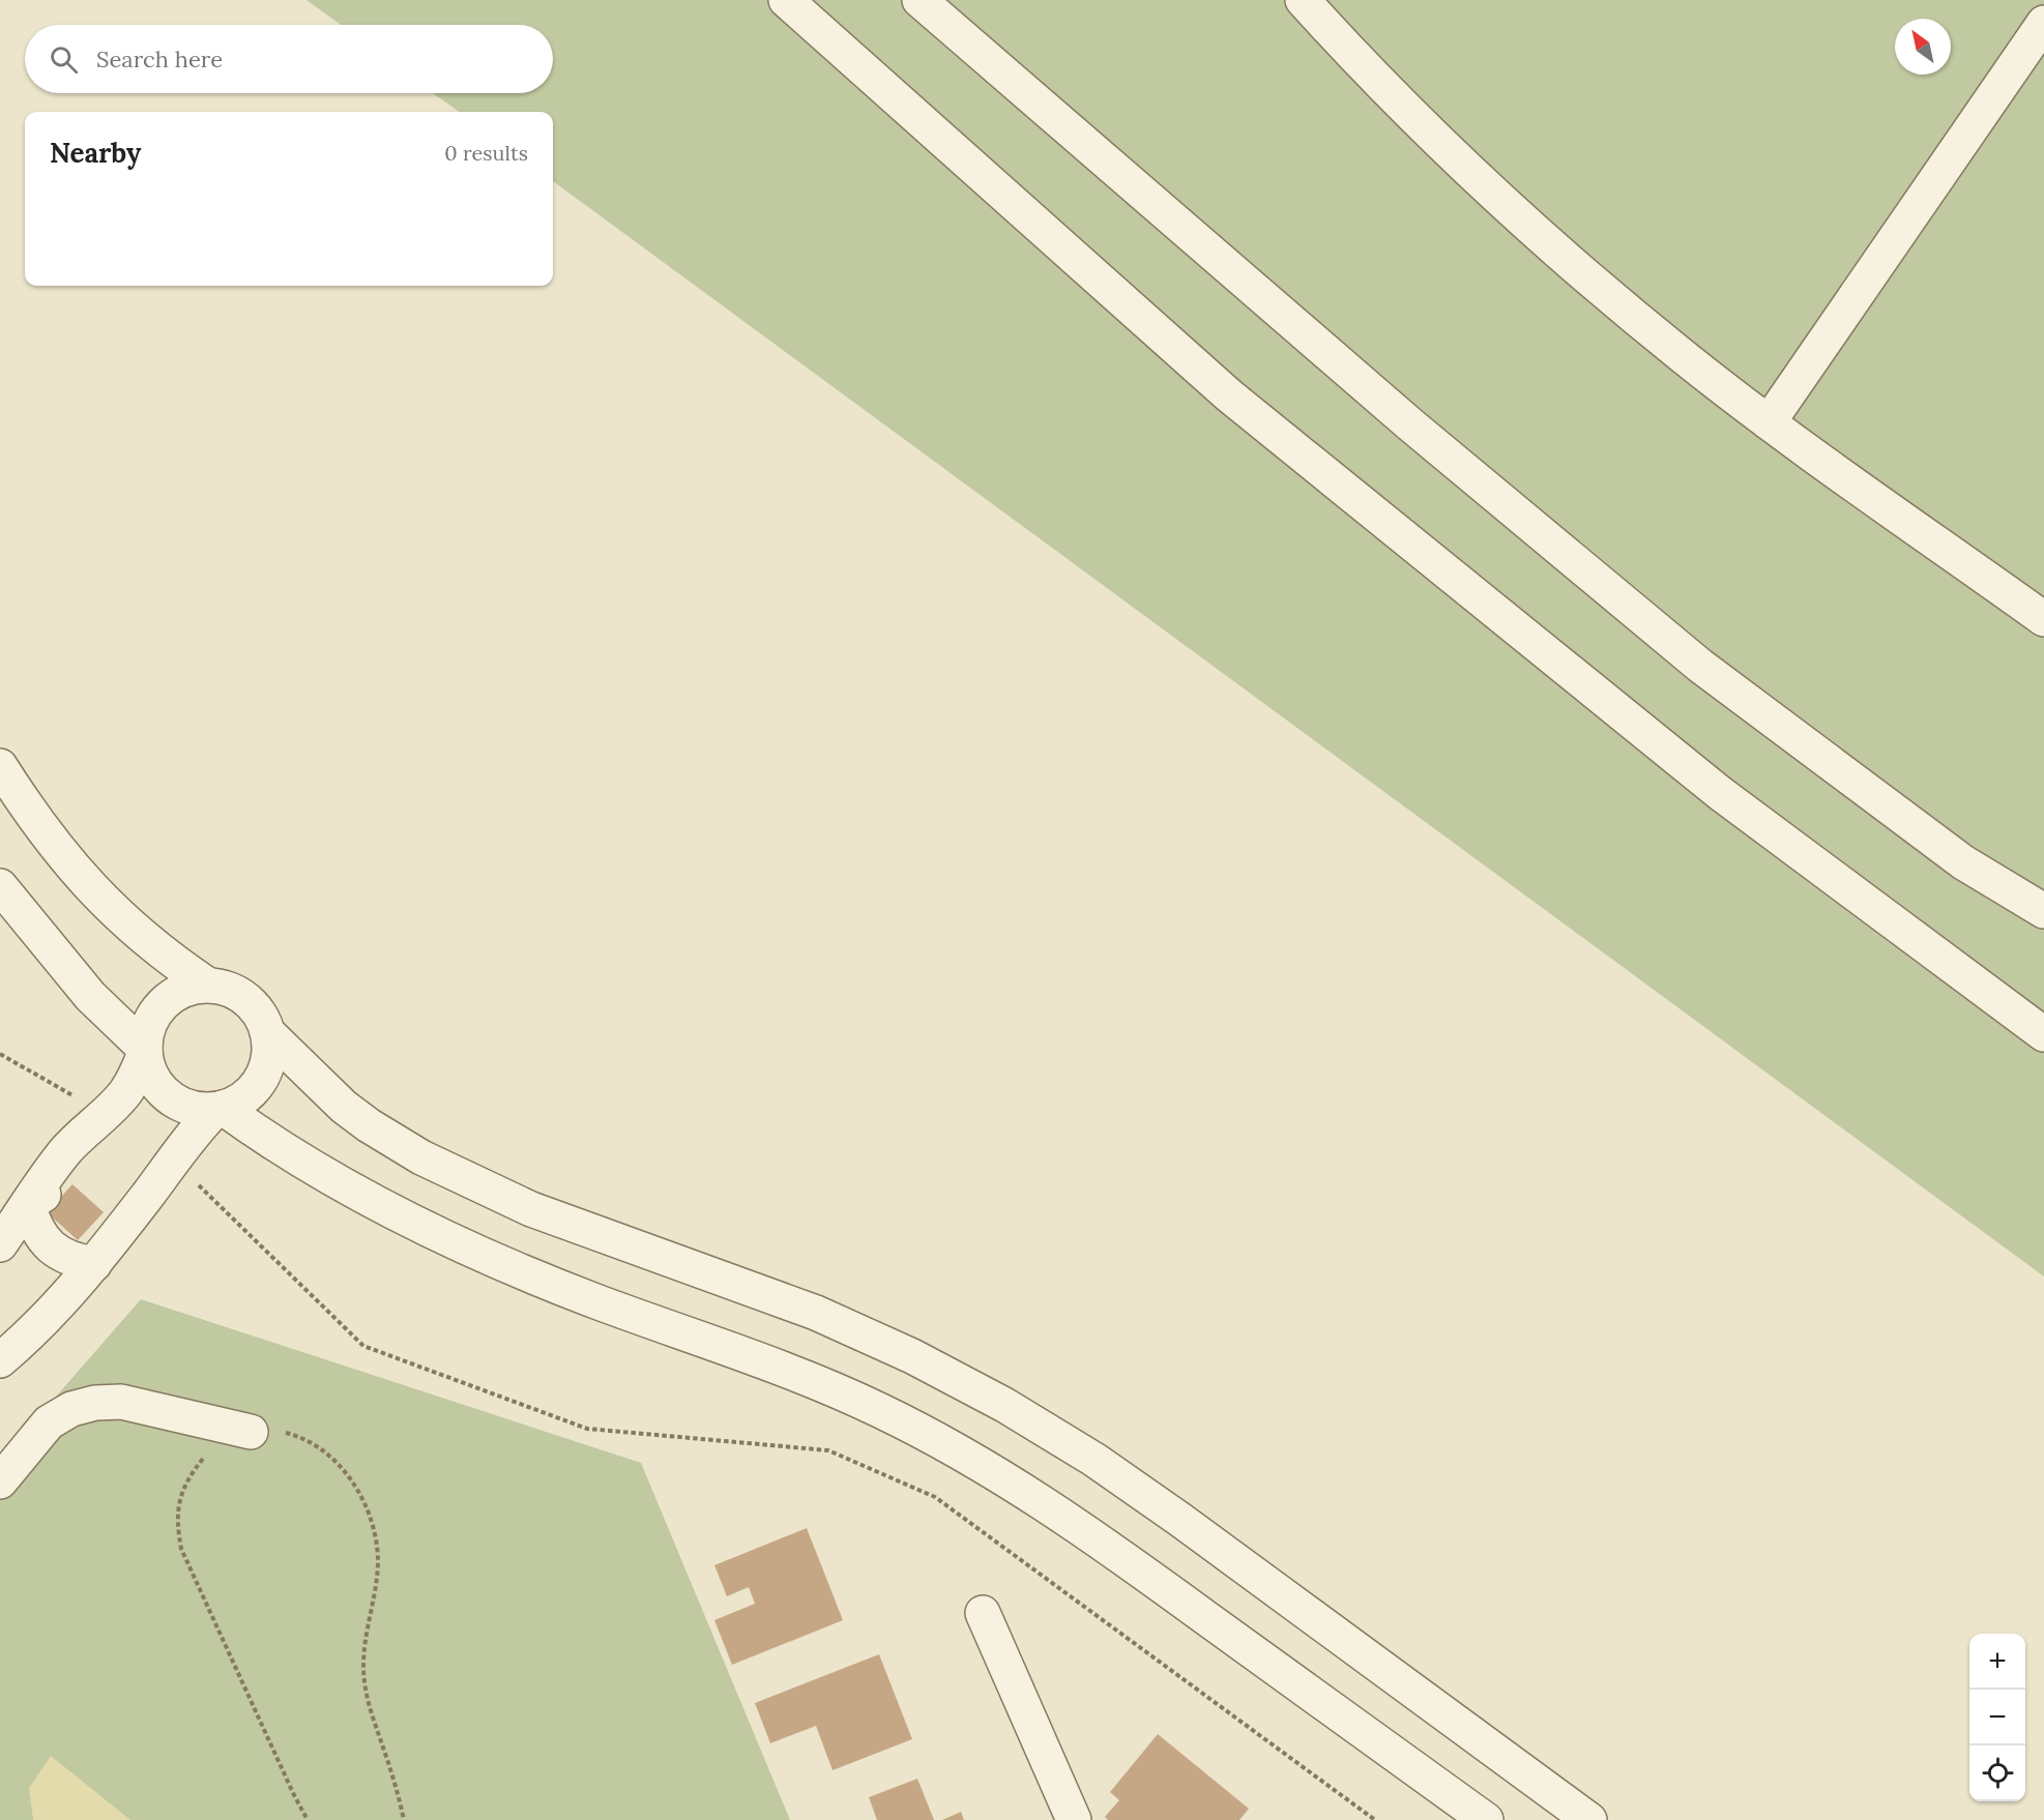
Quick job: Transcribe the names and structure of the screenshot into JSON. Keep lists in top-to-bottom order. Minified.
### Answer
{"north":"top left","page":{"search":"Search here","heading":["Nearby","0 results"],"map_buttons":["+","−"]}}
